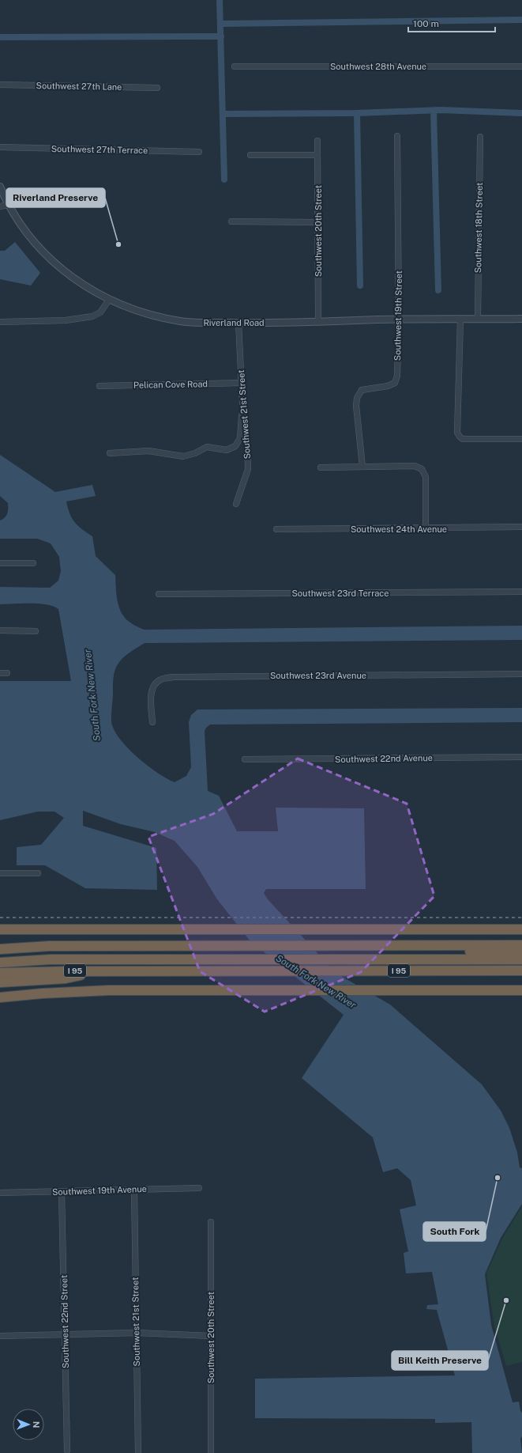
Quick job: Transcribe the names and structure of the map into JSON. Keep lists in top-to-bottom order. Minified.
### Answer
{"streets":{"highway":["I 95"],"street":["Southwest 28th Avenue","Southwest 27th Lane","Southwest 27th Terrace","Southwest 18th Street","Southwest 20th Street","Southwest 19th Street","Riverland Road","Pelican Cove Road","Southwest 21st Street","Southwest 24th Avenue","Southwest 23rd Terrace","Southwest 23rd Avenue","Southwest 22nd Avenue","Southwest 19th Avenue","Southwest 22nd Street"]},"crossings":[["Southwest 18th Street","Riverland Road"],["Southwest 20th Street","Riverland Road"],["Southwest 19th Street","Riverland Road"],["Riverland Road","Southwest 21st Street"],["Pelican Cove Road","Southwest 21st Street"],["Southwest 21st Street","Southwest 19th Avenue"],["Southwest 19th Avenue","Southwest 22nd Street"]],"water":["South Fork New River"],"places":["Riverland Preserve","South Fork","Bill Keith Preserve"],"scale_bar":"100 m","north":"right"}
